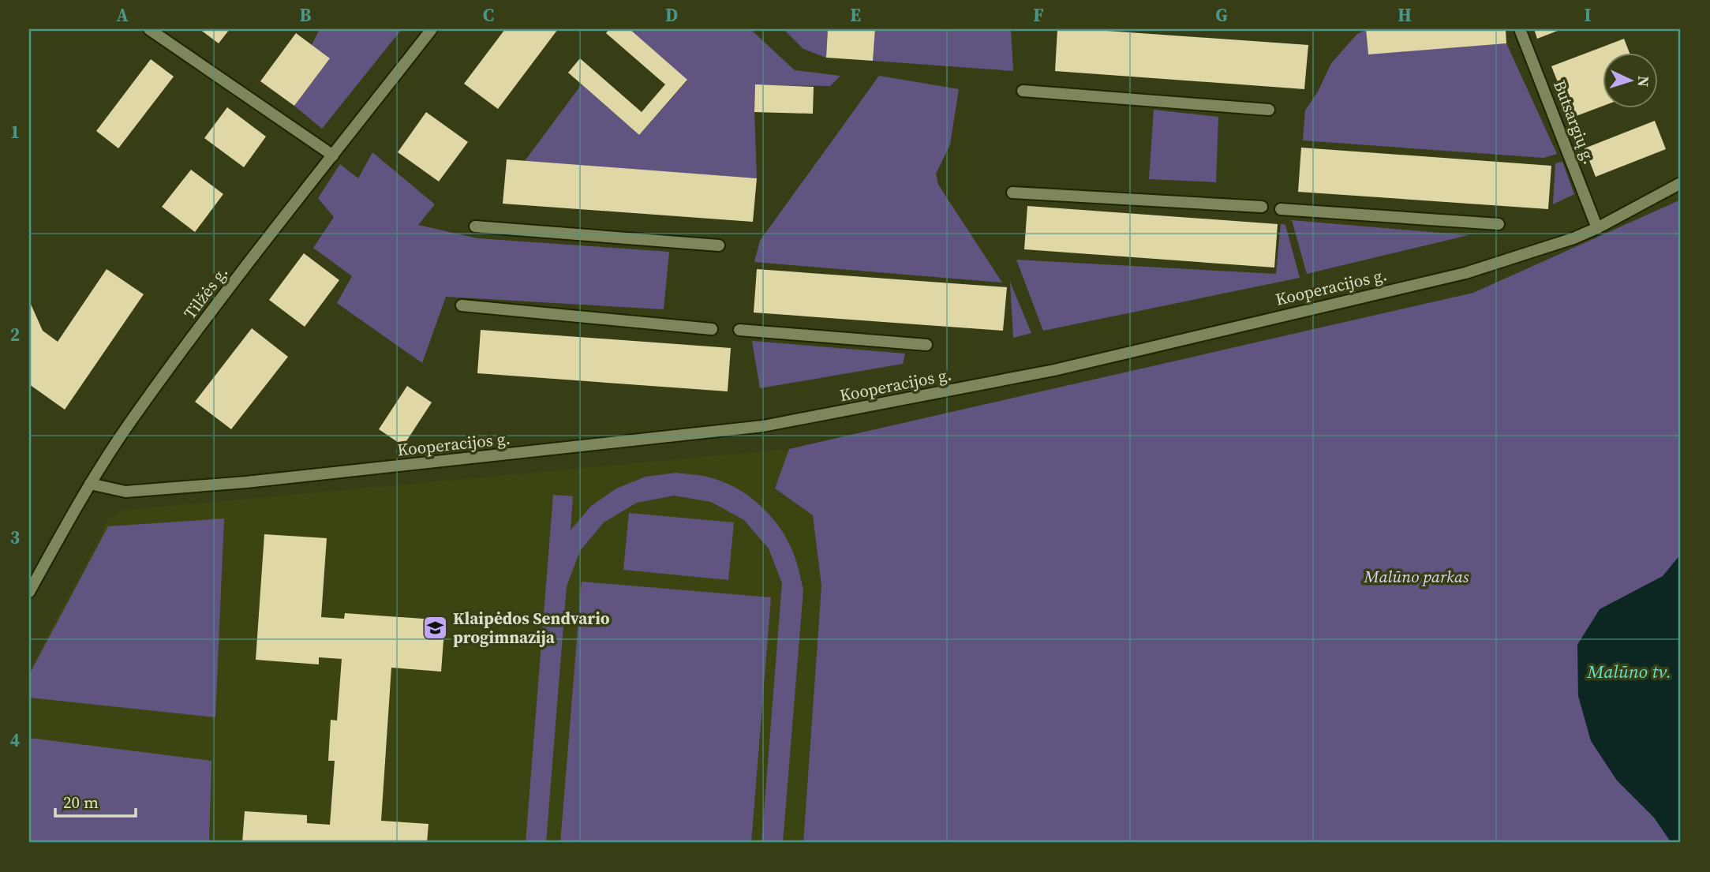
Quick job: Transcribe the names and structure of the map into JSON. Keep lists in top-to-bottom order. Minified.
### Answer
{"streets":{"street":["Butsargių g.","Kooperacijos g.","Tilžės g."]},"crossings":[["Butsargių g.","Kooperacijos g."],["Kooperacijos g.","Tilžės g."]],"water":["Malūno tv."],"parks":["Malūno parkas"],"places":{"school or university":["Klaipėdos Sendvario progimnazija"]},"scale_bar":"20 m","north":"right","grid":{"columns":["A","B","C","D","E","F","G","H","I"],"rows":["1","2","3","4"]}}
